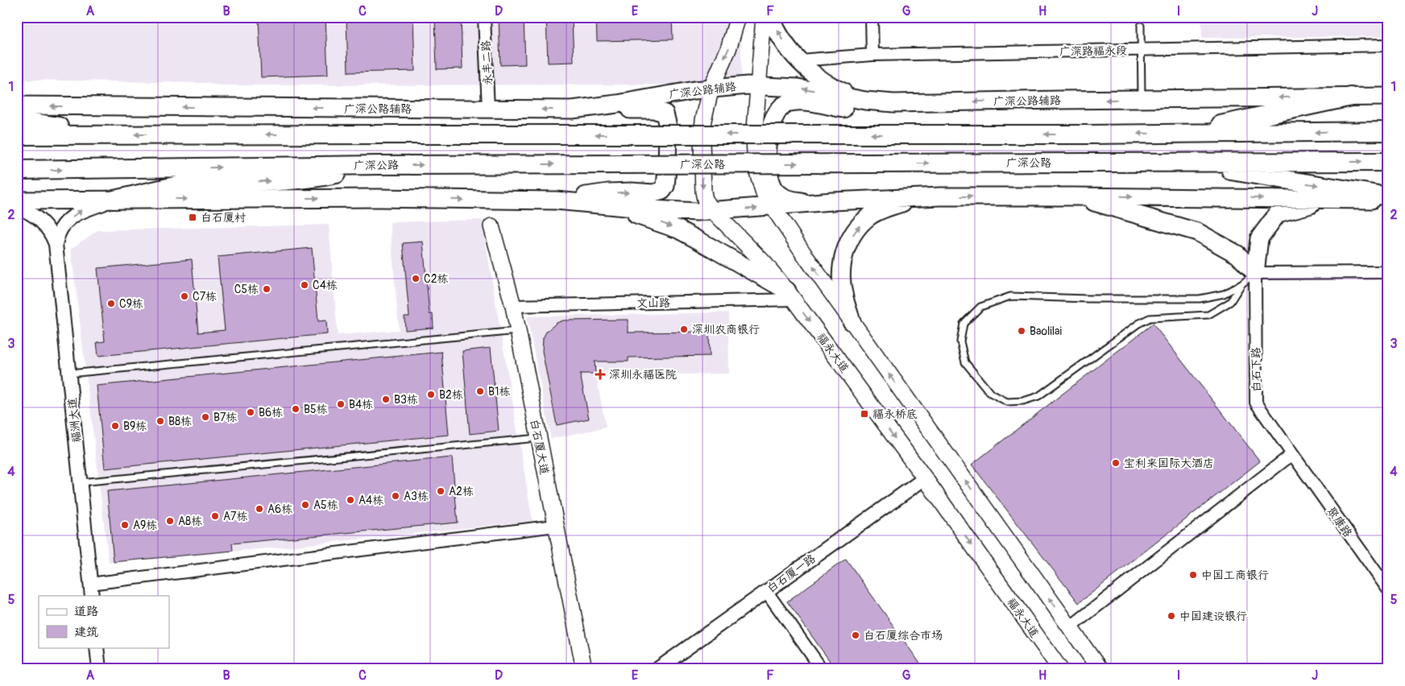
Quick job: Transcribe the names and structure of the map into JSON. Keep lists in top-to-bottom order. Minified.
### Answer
{"streets":{"highway":["广深公路"],"main road":["广深公路辅路","福永大道","白石厦大道"],"street":["广深路福永段","永丰二路","文山路","白石下路","福洲大道","聚康路","白石厦一路"]},"crossings":[["永丰二路","广深公路辅路"],["广深公路辅路","福永大道"],["文山路","福永大道"],["文山路","白石厦大道"],["福永大道","白石厦一路"],["白石下路","聚康路"]],"places":{"transit":["白石厦村","福永桥底"],"other":["C2栋","C4栋","C5栋","C7栋","C9栋","深圳农商银行","Baolilai","B1栋","B2栋","B3栋","B4栋","B5栋","B6栋","B7栋","B8栋","B9栋","宝利来国际大酒店","A2栋","A3栋","A4栋","A5栋","A6栋","A7栋","A8栋","A9栋","中国工商银行","中国建设银行","白石厦综合市场"],"health":["深圳永福医院"]},"legend":["道路","建筑"],"grid":{"columns":["A","B","C","D","E","F","G","H","I","J"],"rows":["1","2","3","4","5"]}}
